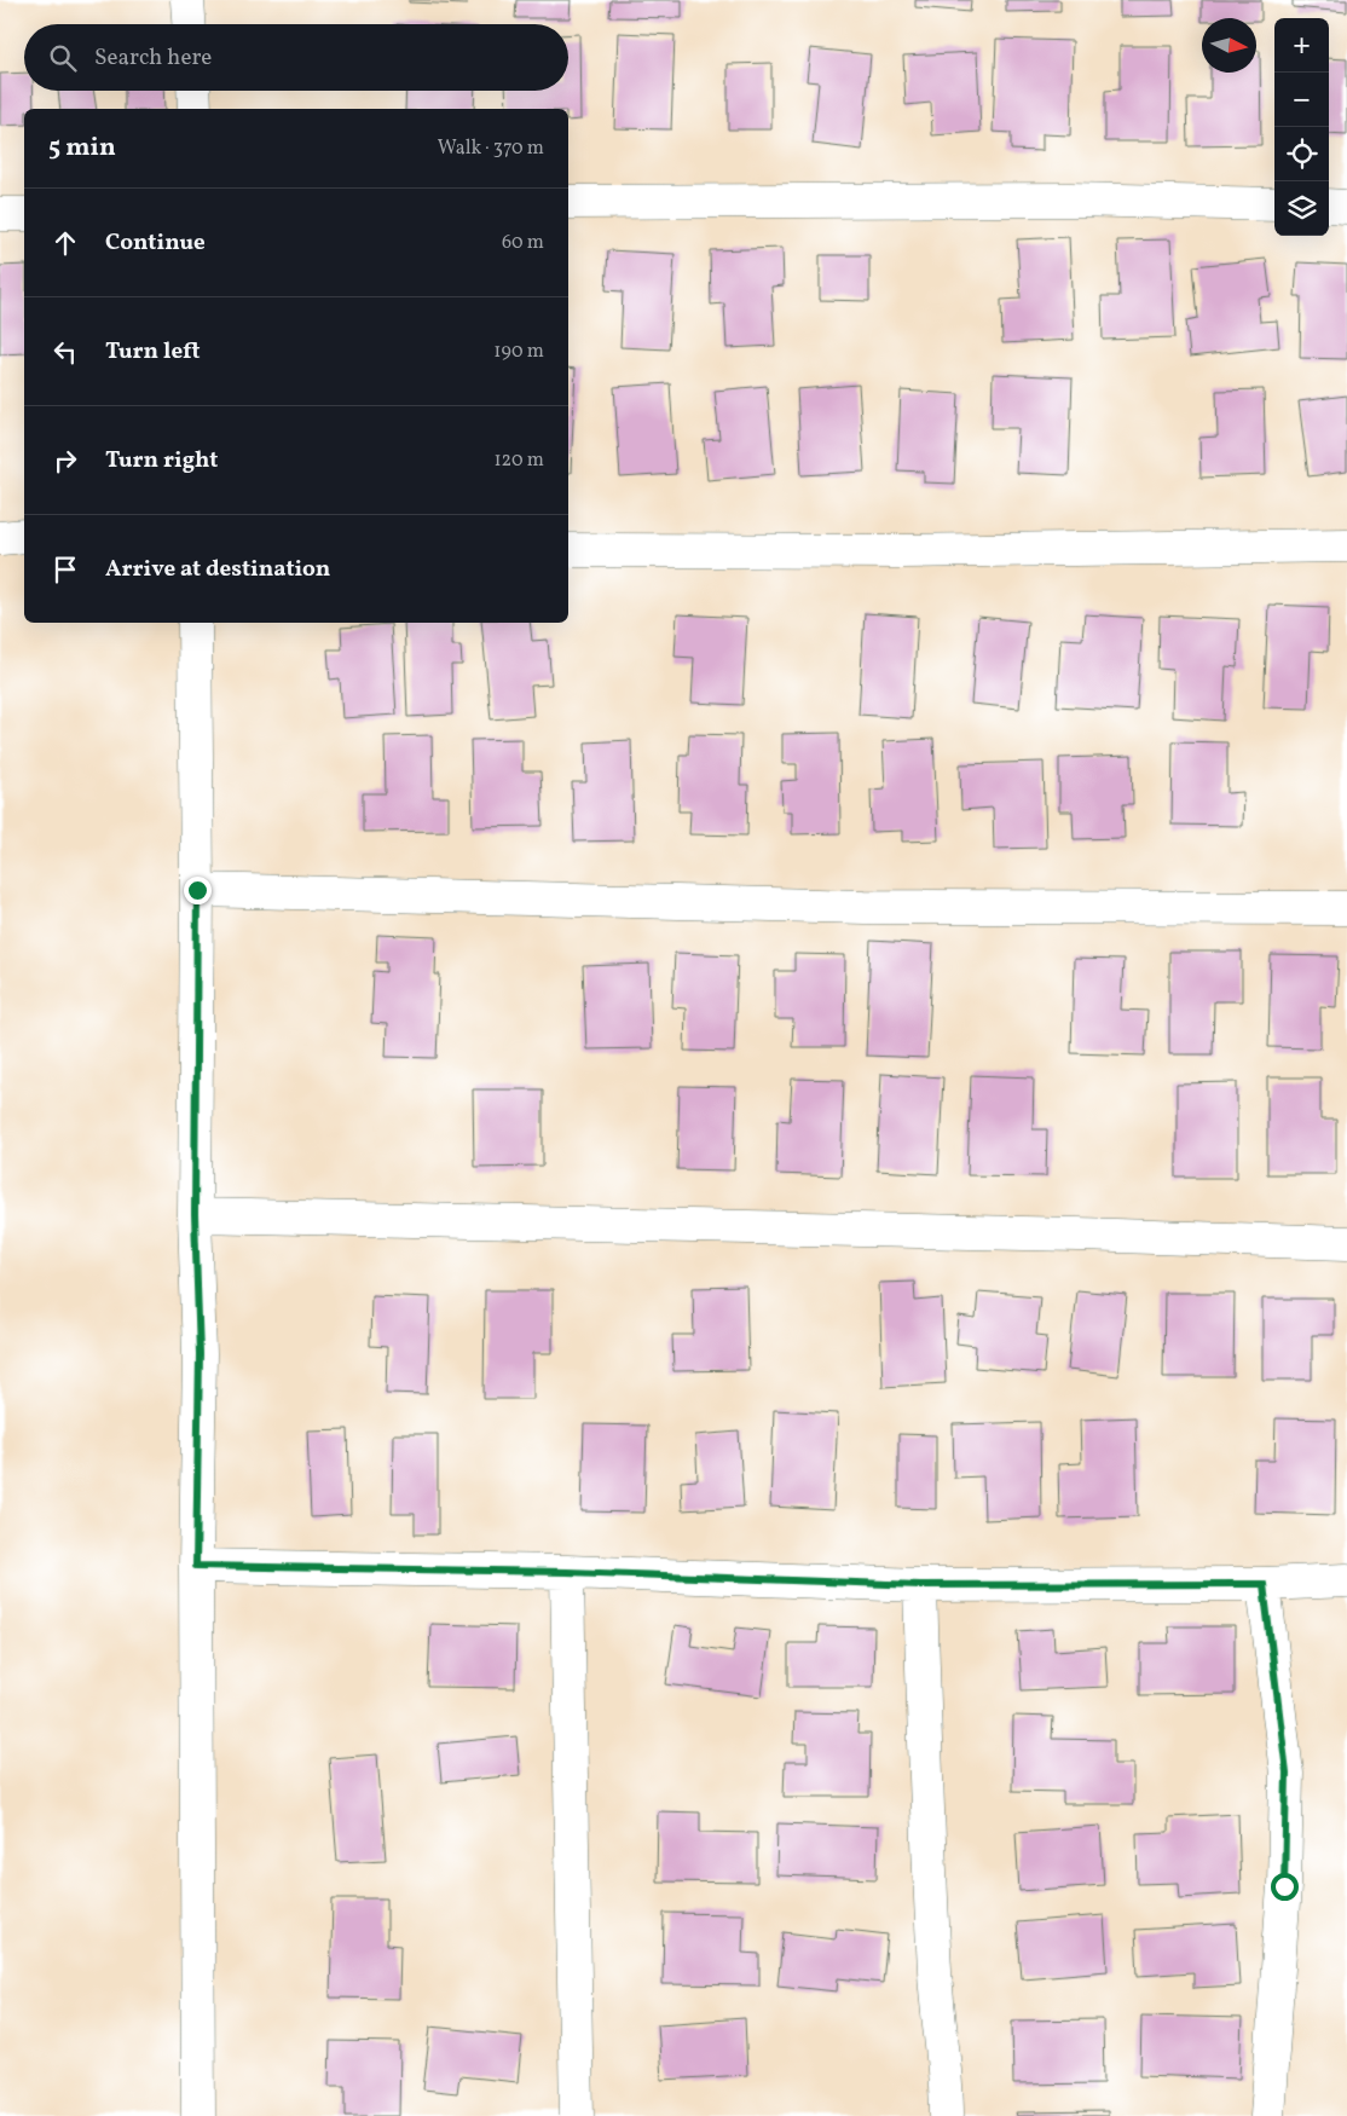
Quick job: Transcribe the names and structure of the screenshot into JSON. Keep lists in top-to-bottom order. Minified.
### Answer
{"north":"right","page":{"map_buttons":["+","−"],"search":"Search here","heading":["5 min","Walk · 370 m"],"list":[["Continue","60 m"],["Turn left","190 m"],["Turn right","120 m"],"Arrive at destination"]}}
